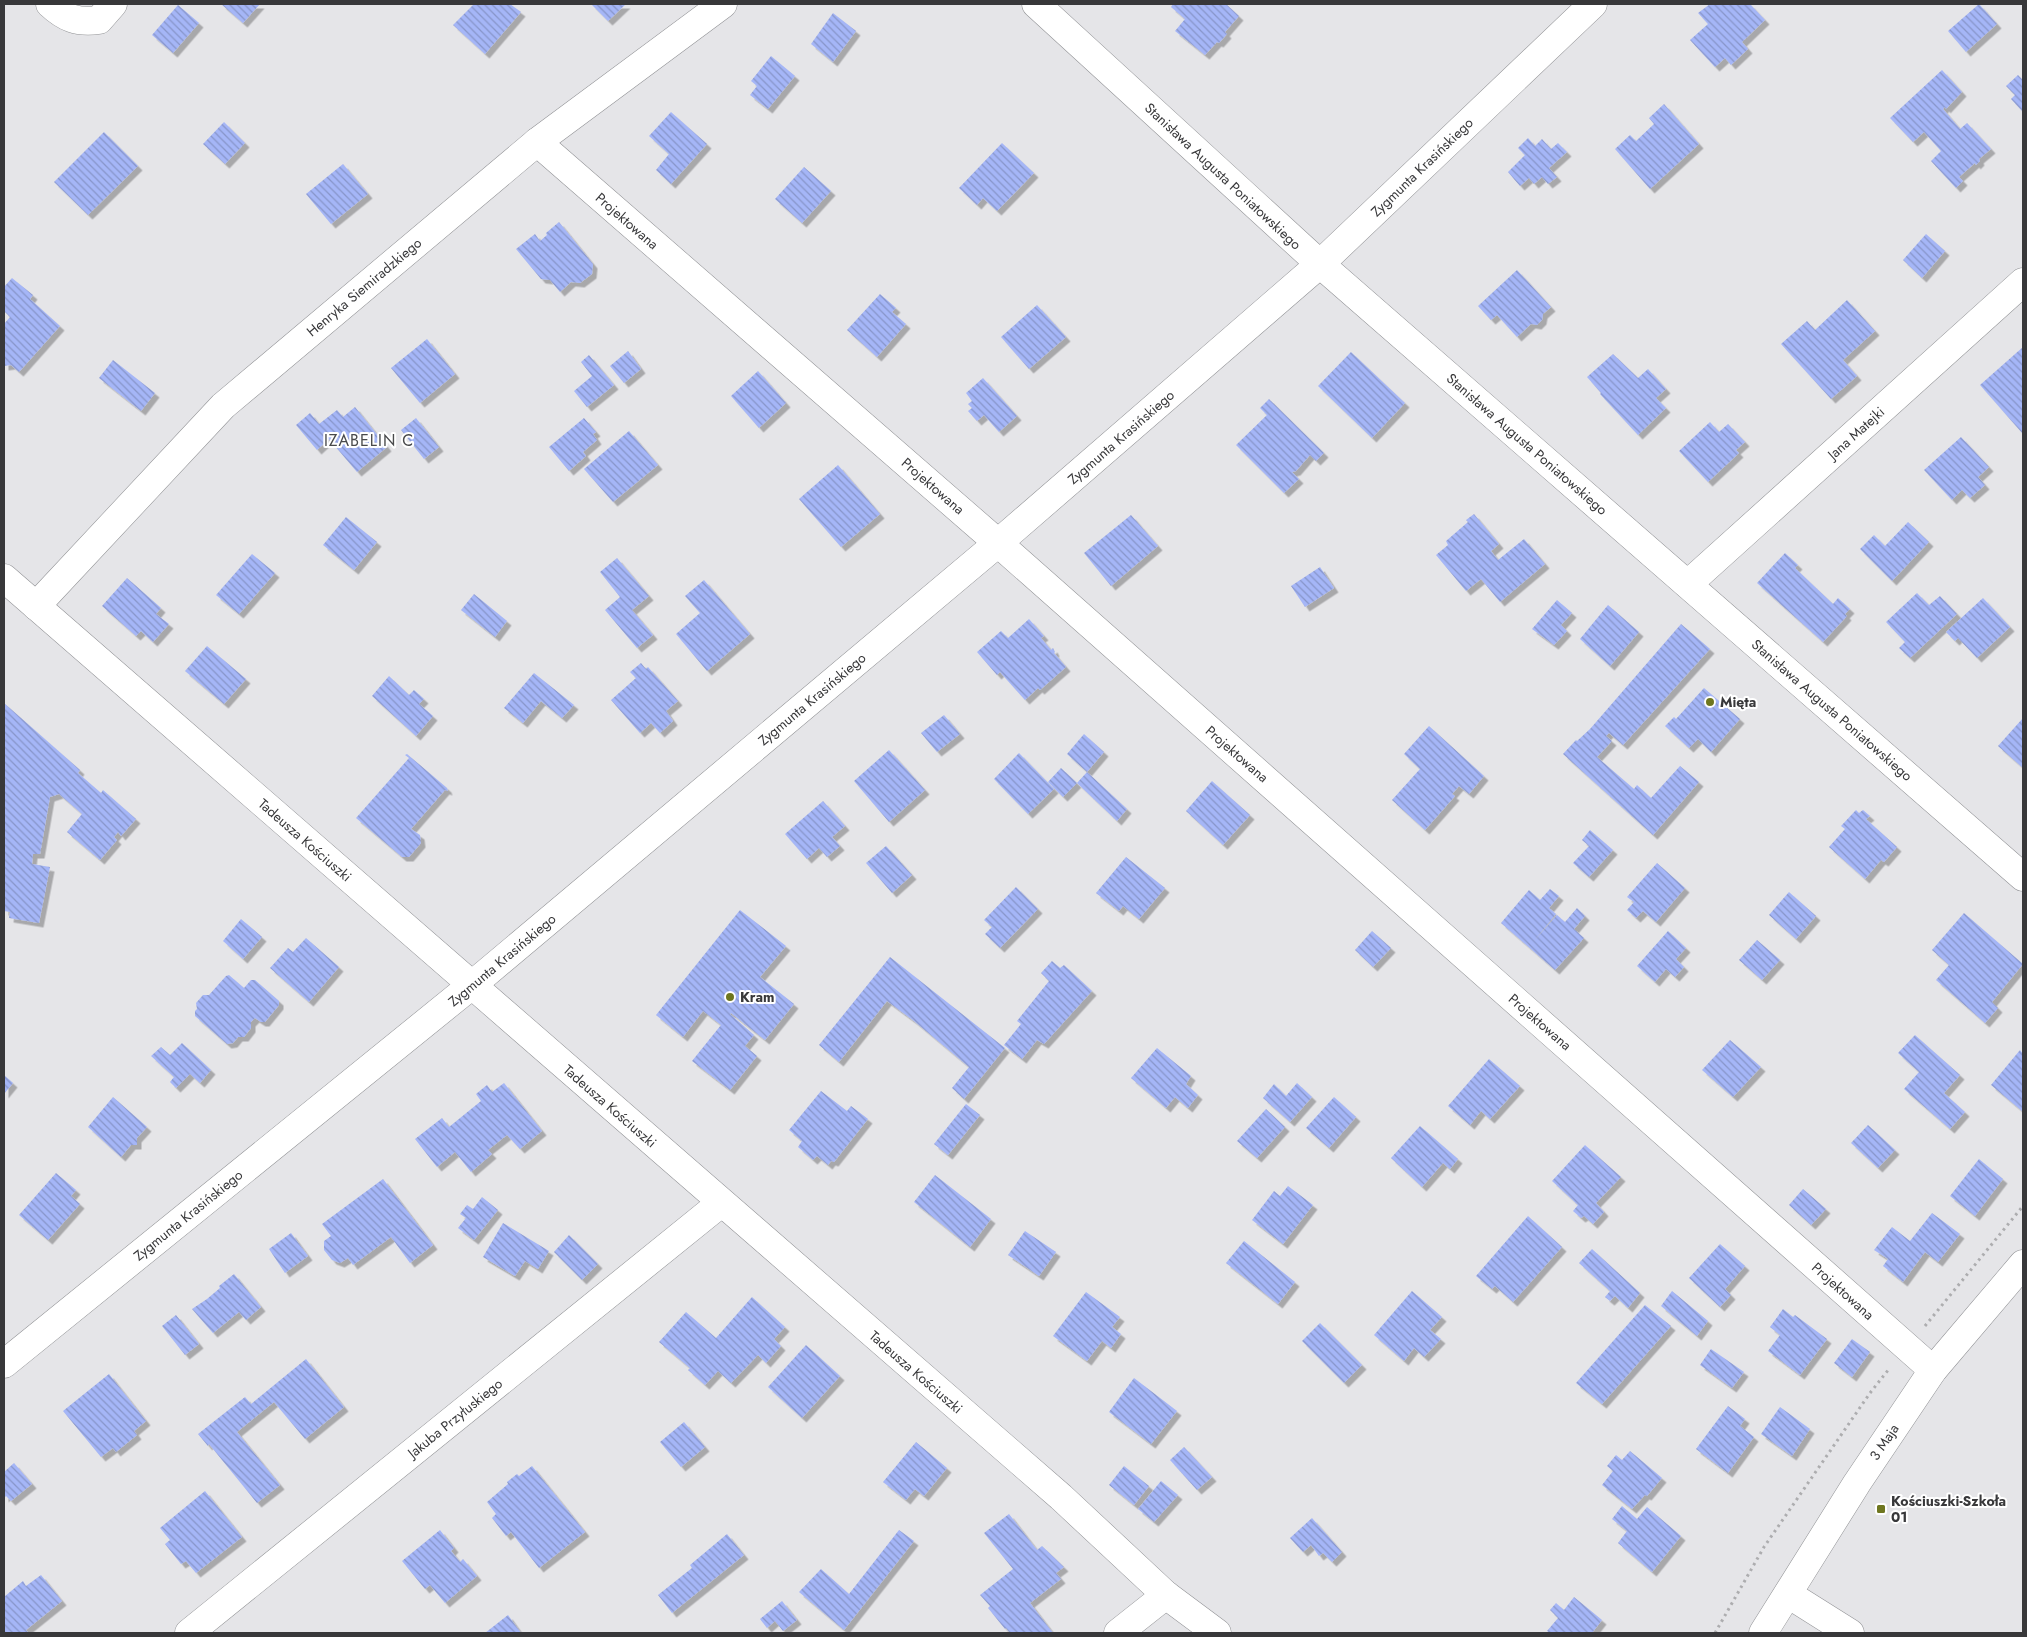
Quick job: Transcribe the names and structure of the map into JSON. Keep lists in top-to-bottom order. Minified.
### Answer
{"streets":{"street":["Zygmunta Krasińskiego","Stanisława Augusta Poniatowskiego","Projektowana","Henryka Siemiradzkiego","Jana Matejki","Tadeusza Kościuszki","Jakuba Przyłuskiego","3 Maja"]},"crossings":[["Zygmunta Krasińskiego","Stanisława Augusta Poniatowskiego"],["Zygmunta Krasińskiego","Projektowana"],["Zygmunta Krasińskiego","Tadeusza Kościuszki"],["Stanisława Augusta Poniatowskiego","Jana Matejki"],["Projektowana","Henryka Siemiradzkiego"],["Projektowana","3 Maja"],["Henryka Siemiradzkiego","Tadeusza Kościuszki"],["Tadeusza Kościuszki","Jakuba Przyłuskiego"]],"districts":["IZABELIN C"],"places":{"other":["Mięta","Kram"],"transit":["Kościuszki-Szkoła 01"]}}
